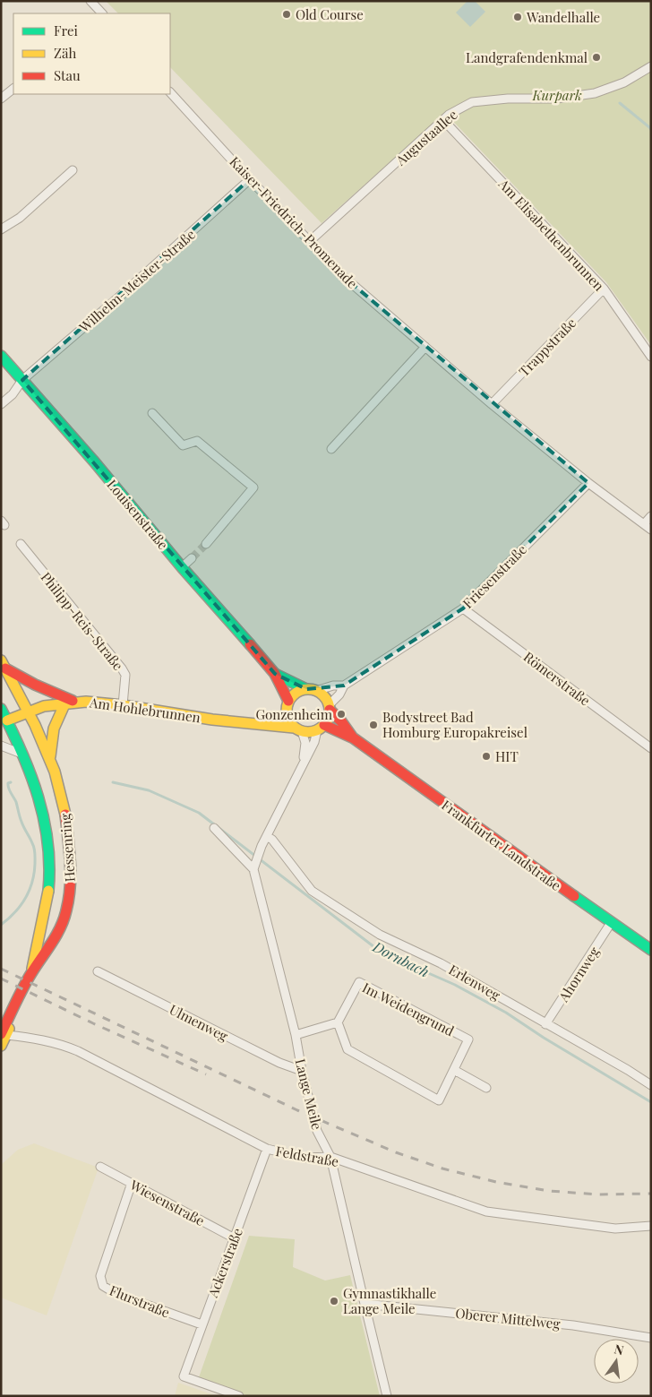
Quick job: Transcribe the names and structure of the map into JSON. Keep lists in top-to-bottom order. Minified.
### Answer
{"streets":{"street":["Augustaallee","Kaiser-Friedrich-Promenade","Am Elisabethenbrunnen","Wilhelm-Meister-Straße","Trappstraße","Louisenstraße","Friesenstraße","Philipp-Reis-Straße","Römerstraße","Am Hohlebrunnen","Frankfurter Landstraße","Hessenring","Ahornweg","Erlenweg","Im Weidengrund","Ulmenweg","Lange Meile","Feldstraße","Wiesenstraße","Ackerstraße","Flurstraße","Oberer Mittelweg"]},"crossings":[["Augustaallee","Kaiser-Friedrich-Promenade"],["Augustaallee","Am Elisabethenbrunnen"],["Kaiser-Friedrich-Promenade","Wilhelm-Meister-Straße"],["Kaiser-Friedrich-Promenade","Trappstraße"],["Kaiser-Friedrich-Promenade","Friesenstraße"],["Am Elisabethenbrunnen","Trappstraße"],["Wilhelm-Meister-Straße","Louisenstraße"],["Louisenstraße","Friesenstraße"],["Louisenstraße","Am Hohlebrunnen"],["Louisenstraße","Frankfurter Landstraße"],["Friesenstraße","Römerstraße"],["Friesenstraße","Am Hohlebrunnen"],["Friesenstraße","Frankfurter Landstraße"],["Philipp-Reis-Straße","Am Hohlebrunnen"],["Am Hohlebrunnen","Frankfurter Landstraße"],["Am Hohlebrunnen","Hessenring"],["Frankfurter Landstraße","Ahornweg"],["Ahornweg","Erlenweg"],["Ulmenweg","Lange Meile"],["Lange Meile","Feldstraße"],["Lange Meile","Oberer Mittelweg"],["Feldstraße","Ackerstraße"],["Wiesenstraße","Ackerstraße"],["Wiesenstraße","Flurstraße"],["Ackerstraße","Flurstraße"]],"water":["Dornbach"],"parks":["Kurpark"],"places":["Old Course","Wandelhalle","Landgrafendenkmal","Gonzenheim","Bodystreet Bad Homburg Europakreisel","HIT","Gymnastikhalle Lange Meile"],"legend":["Frei","Zäh","Stau"],"north":"top"}
